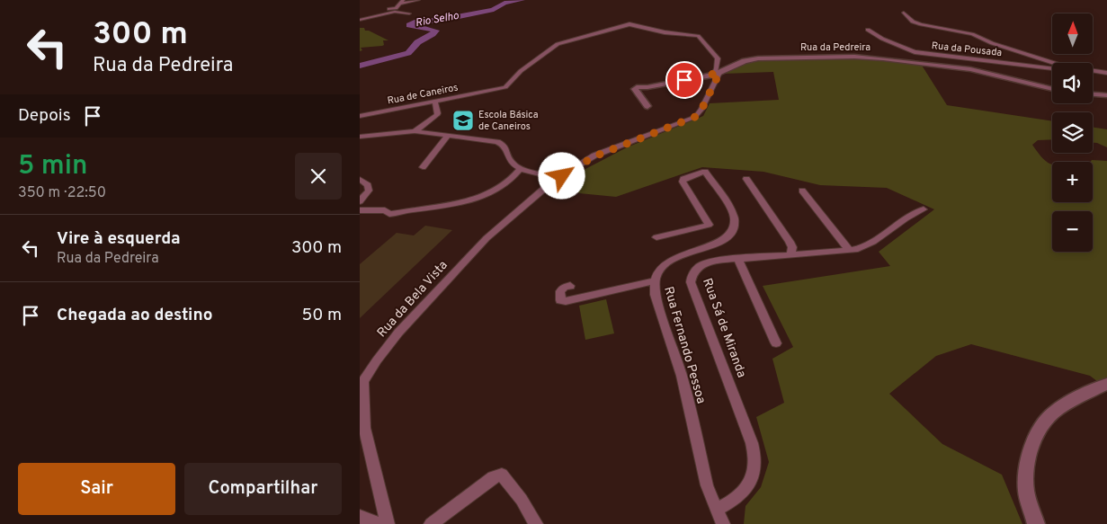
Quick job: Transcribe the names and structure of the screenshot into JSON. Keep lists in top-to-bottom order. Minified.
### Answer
{"streets":{"street":["Rua da Pedreira","Rua da Pousada","Rua de Caneiros","Rua da Bela Vista","Rua Sá de Miranda","Rua Fernando Pessoa"]},"crossings":[["Rua da Pedreira","Rua de Caneiros"],["Rua da Pedreira","Rua da Bela Vista"],["Rua de Caneiros","Rua da Bela Vista"],["Rua Sá de Miranda","Rua Fernando Pessoa"]],"water":["Rio Selho"],"places":{"school or university":["Escola Básica de Caneiros"]},"north":"top","page":{"turn":["300 m","Rua da Pedreira"],"map_buttons":["+","−"],"then":"Depois","heading":["5 min","350 m · 22:50"],"list":[{"name":"Vire à esquerda","note":"Rua da Pedreira","value":"300 m"},{"name":"Chegada ao destino","value":"50 m"}],"buttons":["Sair","Compartilhar"]}}
